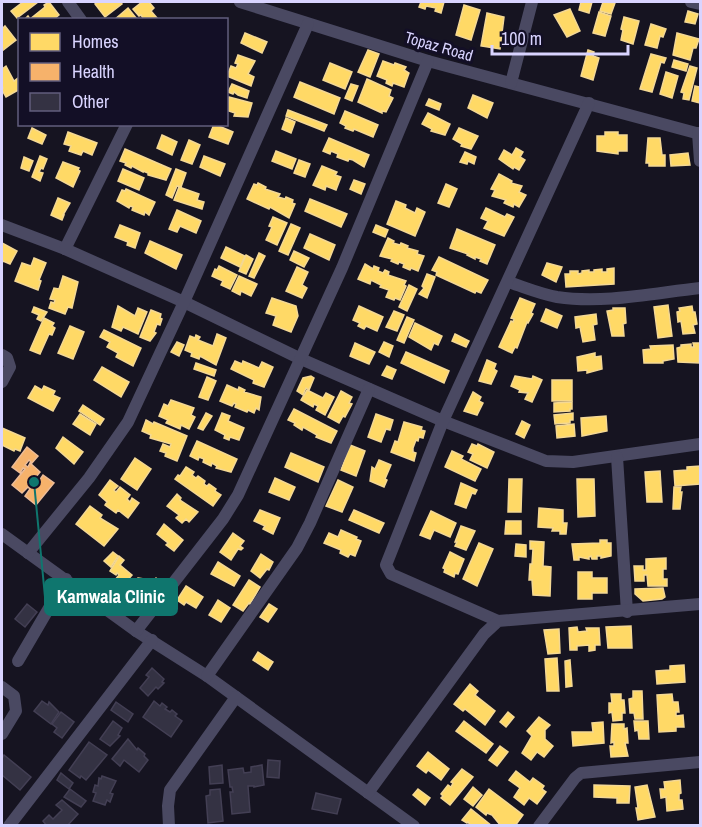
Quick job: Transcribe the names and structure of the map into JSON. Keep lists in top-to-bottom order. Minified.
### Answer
{"streets":{"street":["Topaz Road"]},"places":["Kamwala Clinic"],"legend":["Homes","Health","Other"],"scale_bar":"100 m"}
